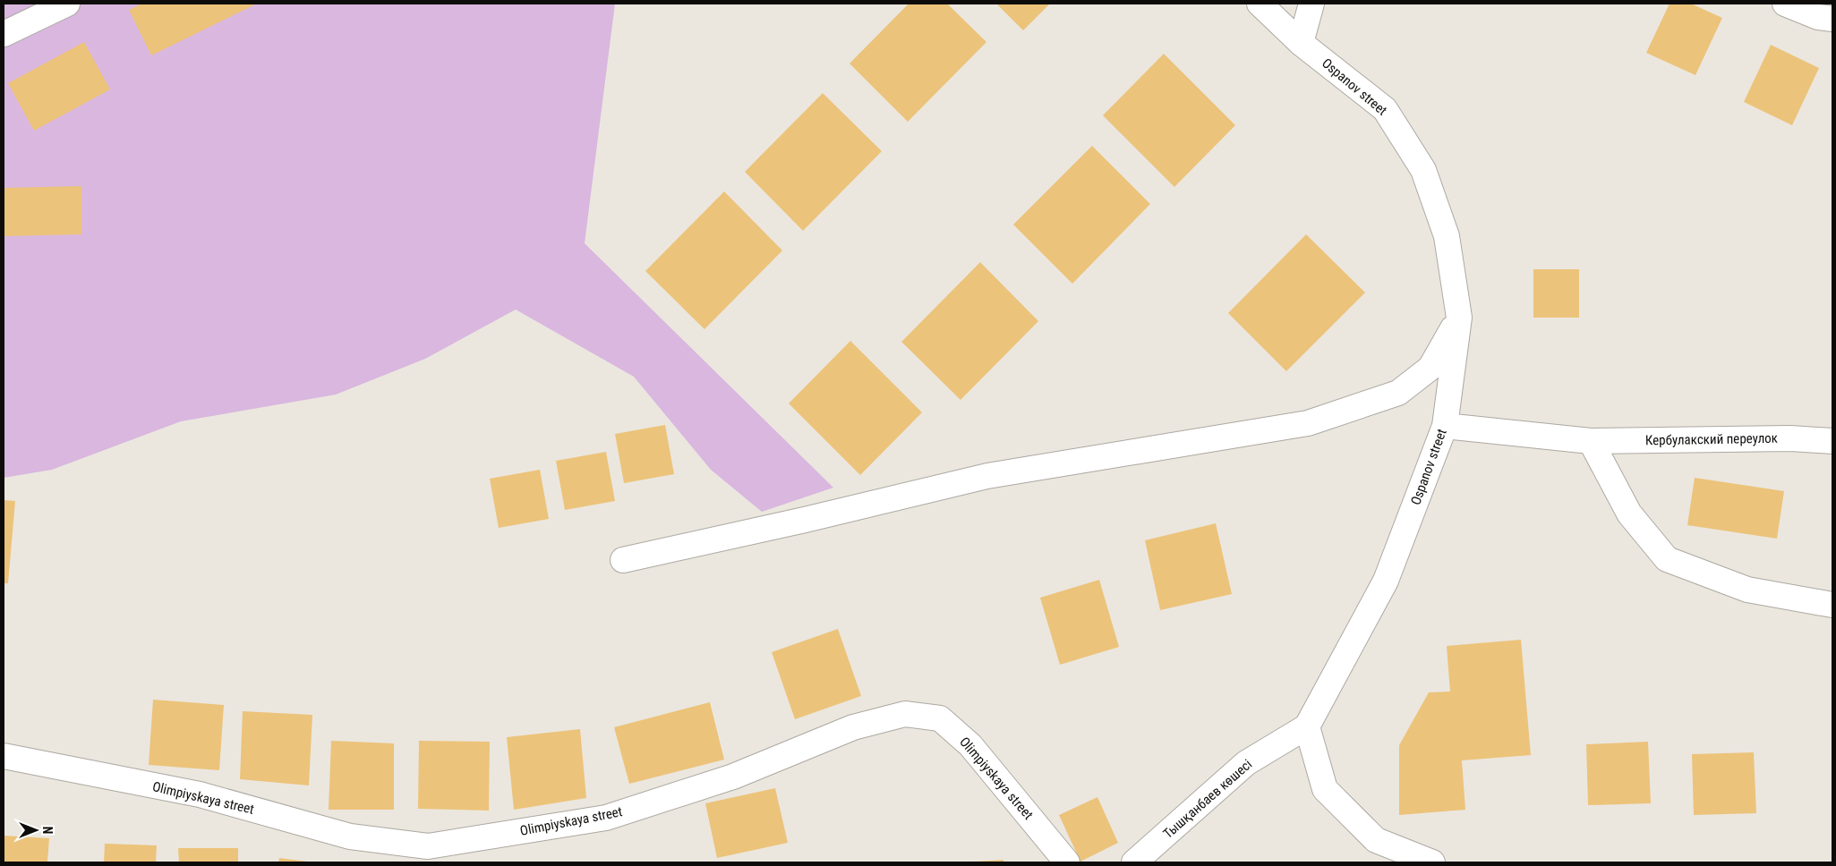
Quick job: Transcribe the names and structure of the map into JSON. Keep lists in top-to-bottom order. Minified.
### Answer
{"streets":{"street":["Ospanov street","Кербулакский переулок","Olimpiyskaya street","Тышқанбаев көшесі"]},"crossings":[["Ospanov street","Кербулакский переулок"],["Ospanov street","Тышқанбаев көшесі"]],"north":"right"}
